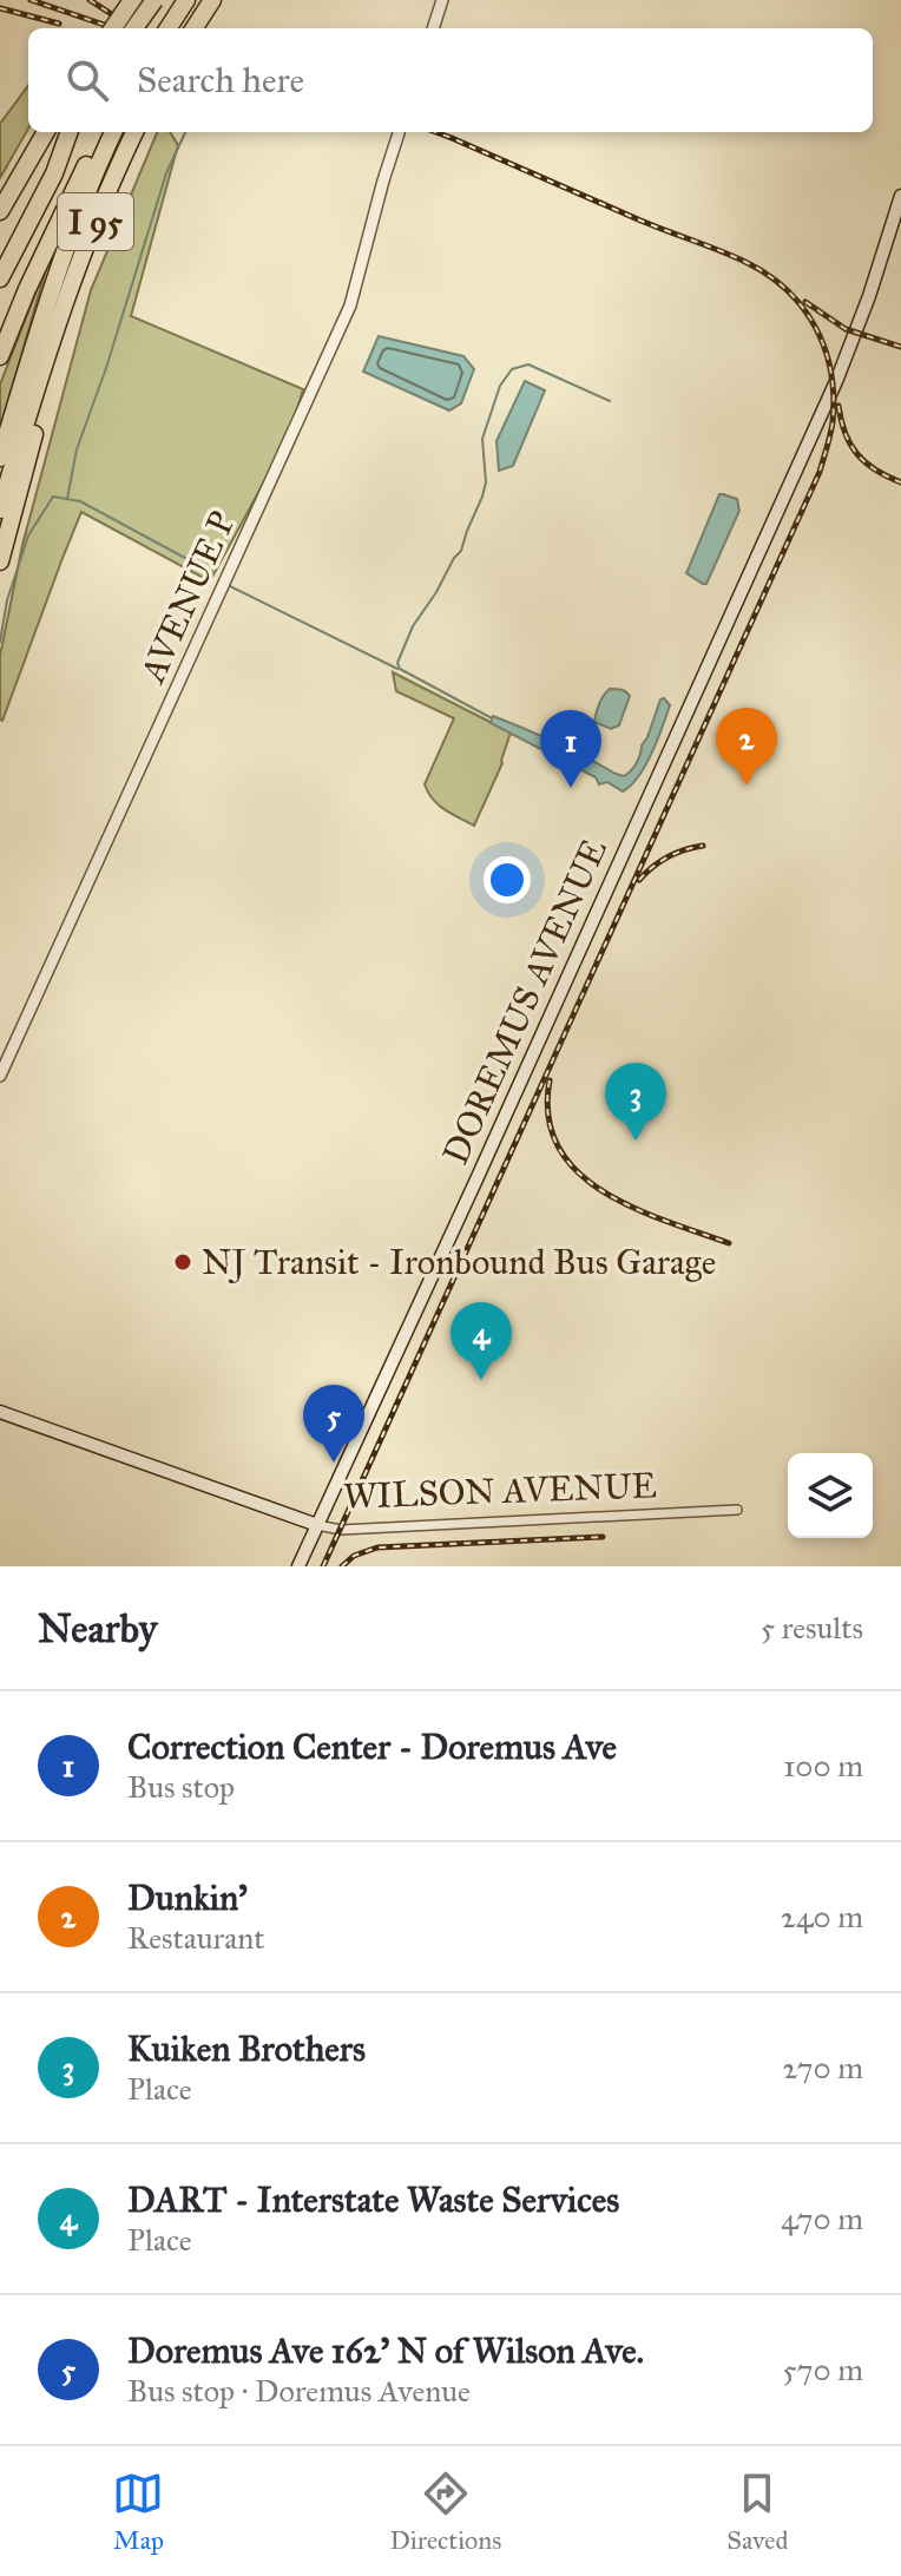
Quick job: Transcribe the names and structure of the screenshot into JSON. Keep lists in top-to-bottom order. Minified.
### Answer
{"streets":{"highway":["I 95"],"main road":["DOREMUS AVENUE","WILSON AVENUE"],"street":["AVENUE P"]},"crossings":[["DOREMUS AVENUE","WILSON AVENUE"]],"places":["NJ Transit - Ironbound Bus Garage"],"page":{"search":"Search here","pins":["2","1","3","4","5"],"heading":["Nearby","5 results"],"list":[{"mark":"1","name":"Correction Center - Doremus Ave","note":"Bus stop","value":"100 m"},{"mark":"2","name":"Dunkin'","note":"Restaurant","value":"240 m"},{"mark":"3","name":"Kuiken Brothers","note":"Place","value":"270 m"},{"mark":"4","name":"DART - Interstate Waste Services","note":"Place","value":"470 m"},{"mark":"5","name":"Doremus Ave 162' N of Wilson Ave.","note":"Bus stop · Doremus Avenue","value":"570 m"}],"nav":["Map","Directions","Saved"]}}
